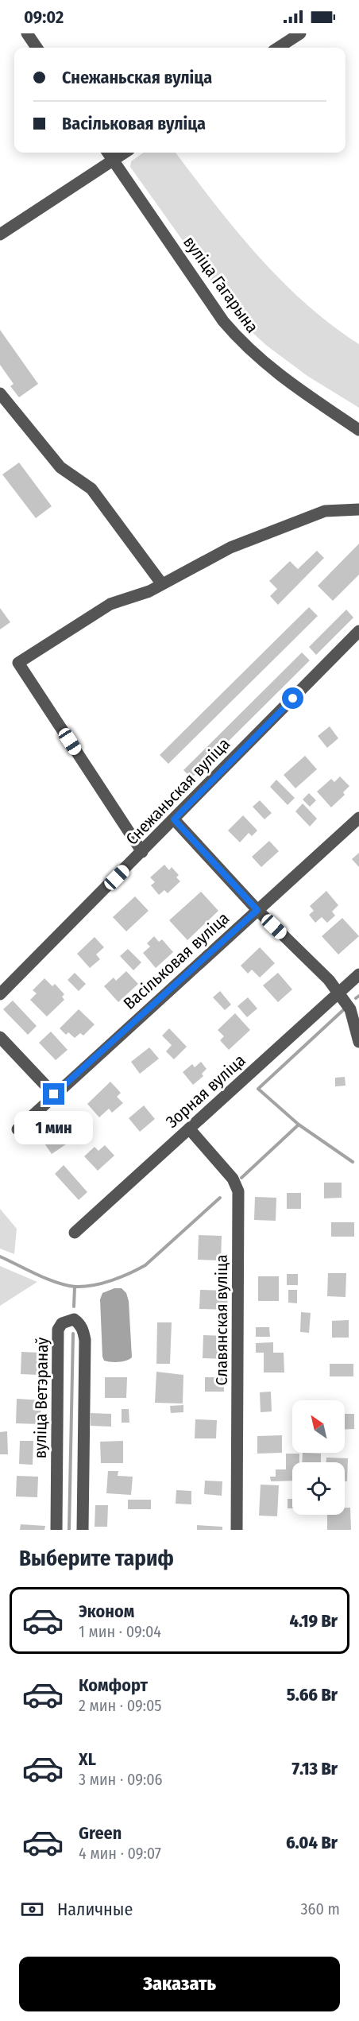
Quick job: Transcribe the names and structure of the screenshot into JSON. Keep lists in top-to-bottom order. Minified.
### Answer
{"streets":{"street":["вуліца Гагарына","Снежаньская вуліца","Васільковая вуліца","Зорная вуліца","Славянская вуліца","вуліца Ветэранаў"]},"crossings":[["Зорная вуліца","Славянская вуліца"]],"north":"top left","page":{"status":"09:02","banner":["Снежаньская вуліца","Васільковая вуліца"],"bubble":"1 мин","heading":"Выберите тариф","list":[{"name":"Эконом","note":"1 мин · 09:04","value":"4.19 Br"},{"name":"Комфорт","note":"2 мин · 09:05","value":"5.66 Br"},{"name":"XL","note":"3 мин · 09:06","value":"7.13 Br"},{"name":"Green","note":"4 мин · 09:07","value":"6.04 Br"}],"pay":["Наличные","360 m"],"buttons":"Заказать"}}
